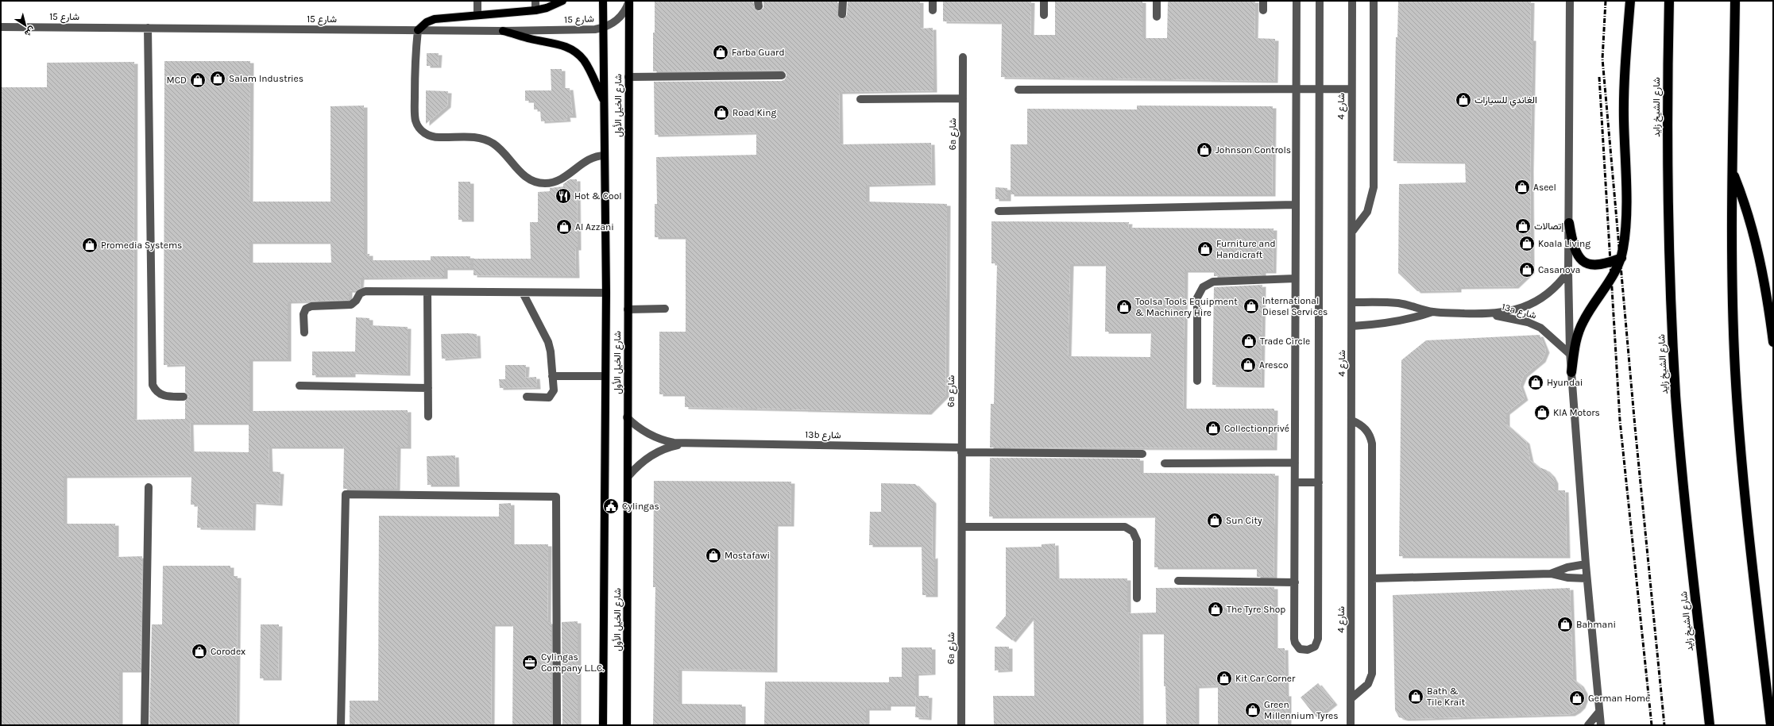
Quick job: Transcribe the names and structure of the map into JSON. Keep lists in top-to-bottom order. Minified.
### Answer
{"streets":{"highway":["شارع الشيخ زايد"],"main road":["شارع الخيل الأول"],"street":["شارع 15","شارع 4","6a شارع","13a شارع","13b شارع"]},"crossings":[["شارع 15","شارع الخيل الأول"],["شارع الخيل الأول","13b شارع"],["شارع 4","13a شارع"],["6a شارع","13b شارع"]],"places":{"shop":["Farba Guard","Salam Industries","MCD","الغاندي للسيارات","Road King","Johnson Controls","Aseel","إتصالات","Al Azzani","Koala Living","Promedia Systems","Furniture and Handicraft","Casanova","International Diesel Services","Toolsa Tools Equipment & Machinery Hire","Trade Circle","Aresco","Hyundai","KIA Motors","Collectionprivé","Sun City","Mostafawi","The Tyre Shop","Bahmani","Corodex","Kit Car Corner","Bath & Tile Krait","German Home","Green Millennium Tyres"],"restaurant":["Hot & Cool"],"public building":["Cylingas"],"office":["Cylingas Company L.L.C."]},"north":"bottom right"}
